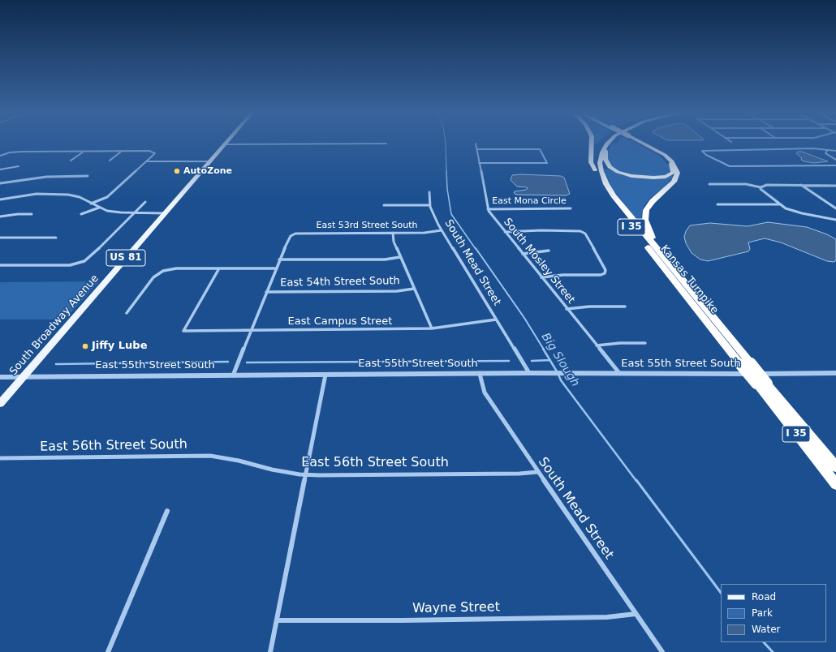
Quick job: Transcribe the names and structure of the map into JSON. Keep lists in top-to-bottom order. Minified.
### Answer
{"streets":{"highway":["I 35","Kansas Turnpike"],"main road":["US 81","South Broadway Avenue"],"street":["East Mona Circle","East 53rd Street South","South Mosley Street","South Mead Street","East 54th Street South","East Campus Street","East 55th Street South","East 56th Street South","Wayne Street"]},"crossings":[["East Mona Circle","South Mosley Street"],["East 53rd Street South","South Mead Street"],["South Mosley Street","East 55th Street South"],["South Mead Street","East Campus Street"],["South Mead Street","East 55th Street South"],["South Mead Street","East 56th Street South"],["South Mead Street","Wayne Street"],["South Broadway Avenue","East 55th Street South"]],"water":["Big Slough"],"places":["AutoZone","Jiffy Lube"],"legend":["Road","Park","Water"]}
